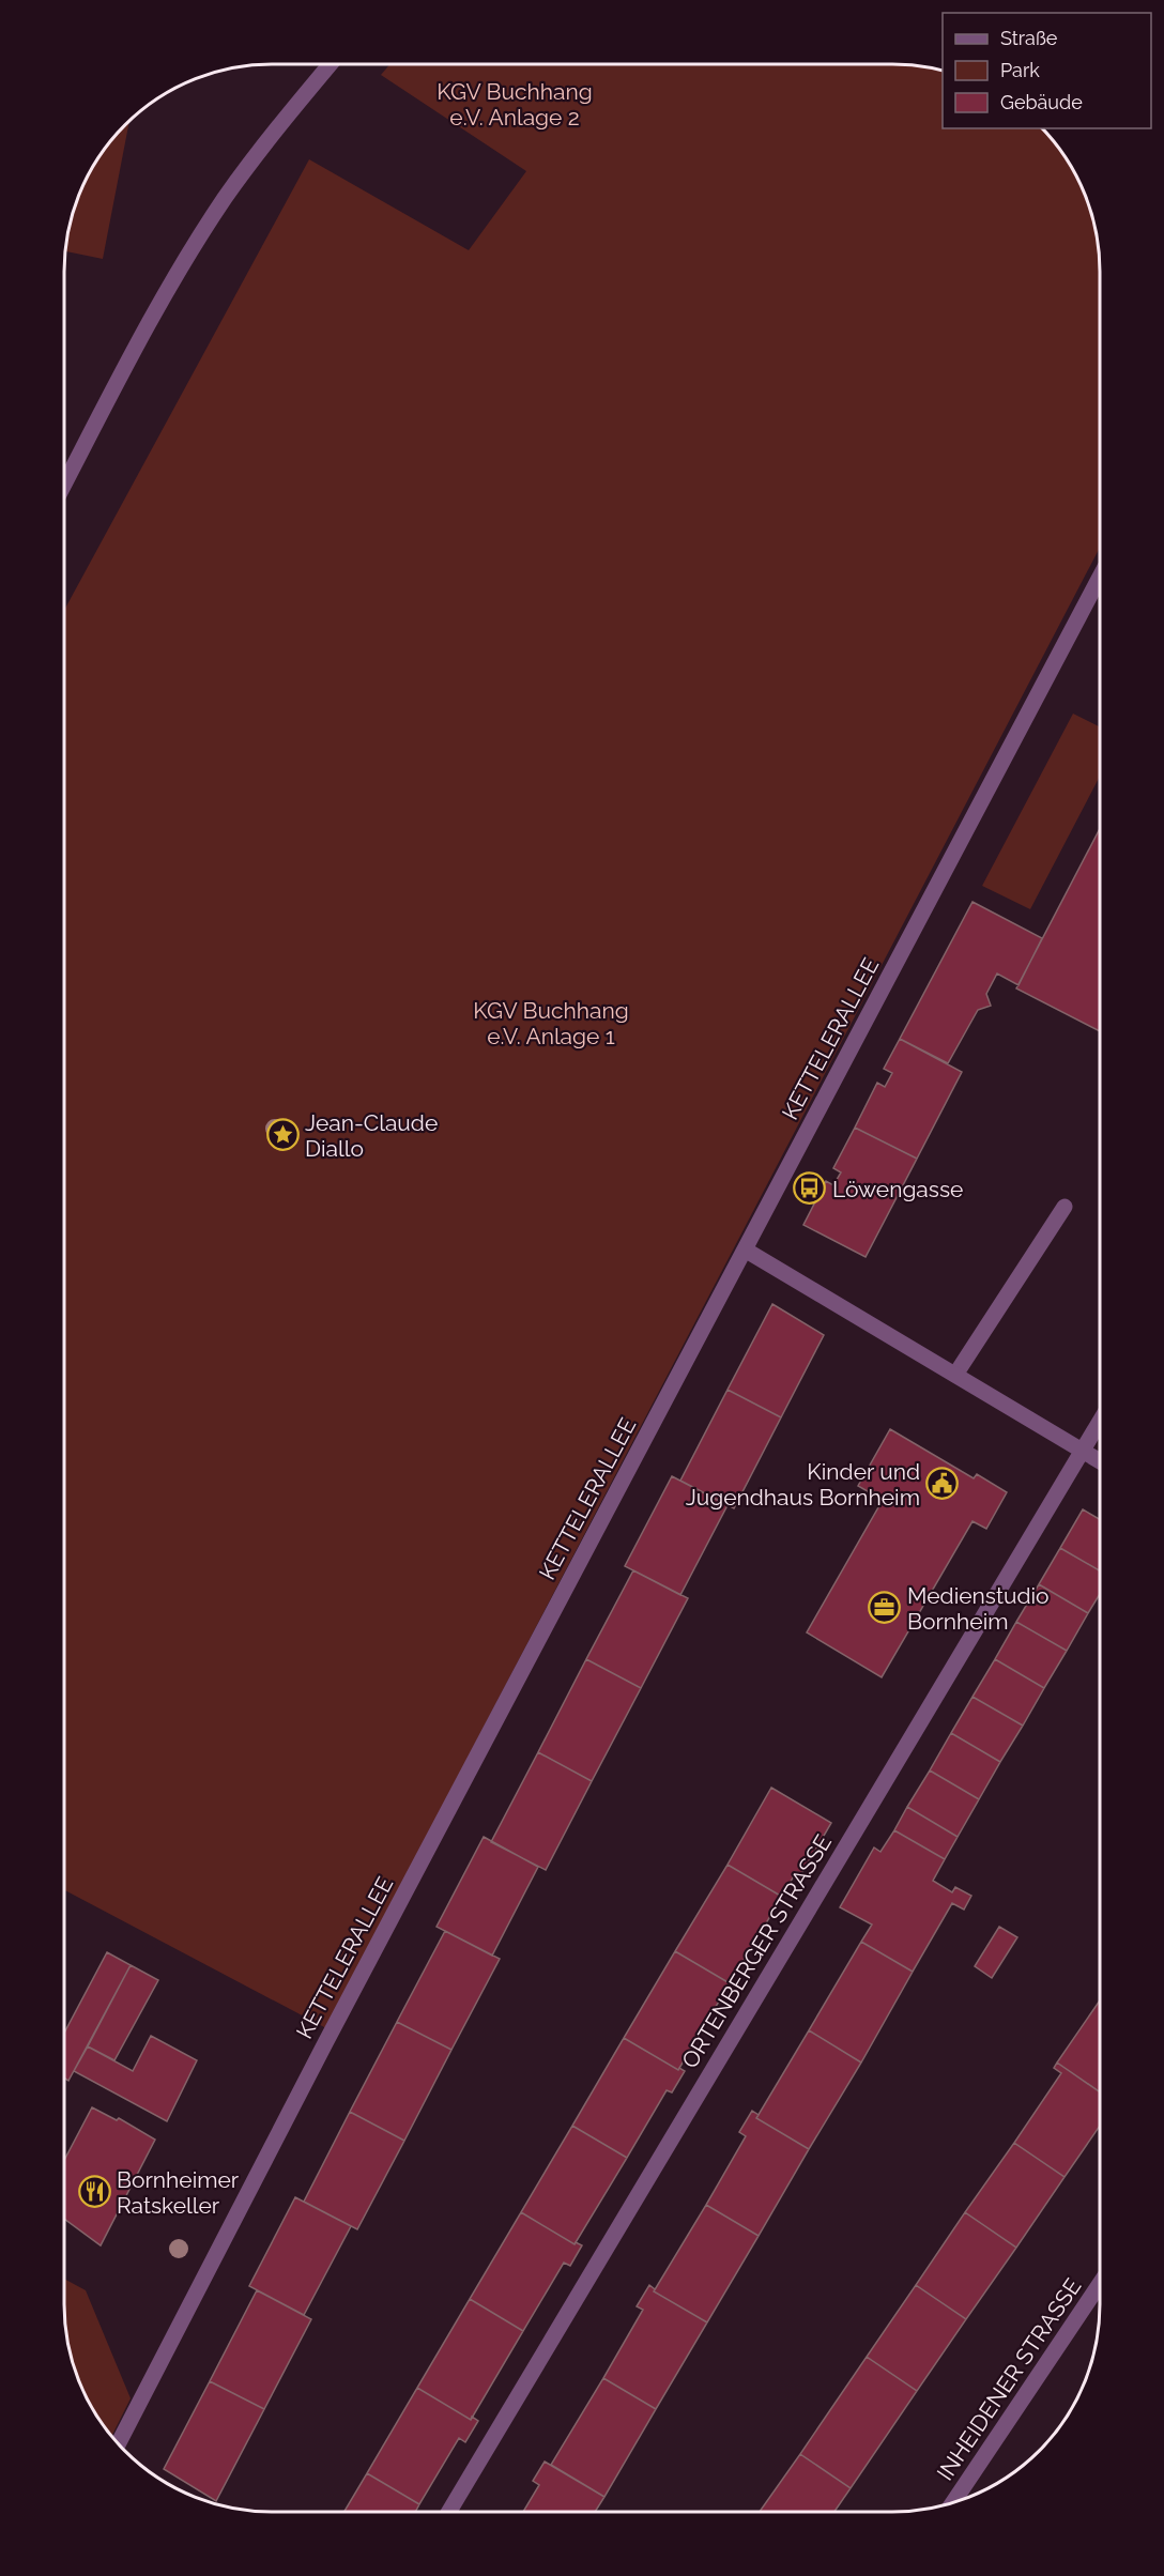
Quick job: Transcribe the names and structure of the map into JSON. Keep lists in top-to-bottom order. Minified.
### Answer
{"streets":{"street":["KETTELERALLEE","ORTENBERGER STRASSE","INHEIDENER STRASSE"]},"parks":["KGV Buchhang e.V. Anlage 2","KGV Buchhang e.V. Anlage 1"],"places":{"place":["Jean-Claude Diallo"],"bus stop":["Löwengasse"],"public building":["Kinder und Jugendhaus Bornheim"],"office":["Medienstudio Bornheim"],"restaurant":["Bornheimer Ratskeller"]},"legend":["Straße","Park","Gebäude"]}
